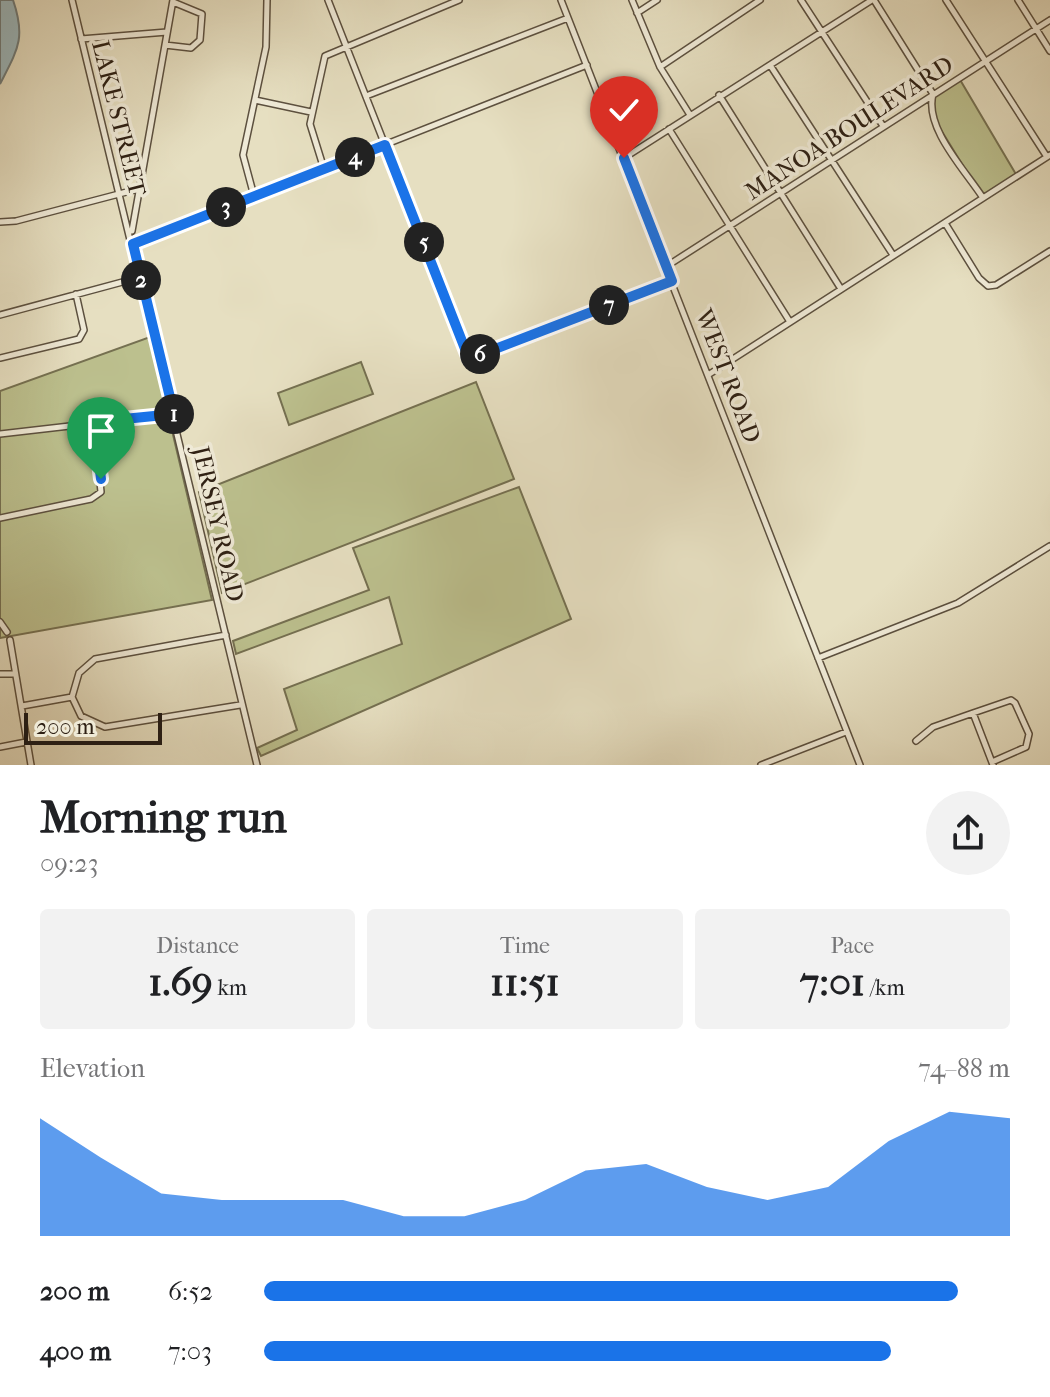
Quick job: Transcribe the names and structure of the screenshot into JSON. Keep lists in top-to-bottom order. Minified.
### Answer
{"streets":{"street":["LAKE STREET","MANOA BOULEVARD","WEST ROAD","JERSEY ROAD"]},"crossings":[["LAKE STREET","JERSEY ROAD"],["MANOA BOULEVARD","WEST ROAD"]],"scale_bar":"200 m","page":{"pins":["4","3","5","2","7","6","1"],"scale":"200 m","heading":["Morning run","09:23"],"stats":[["Distance","1.69 km"],["Time","11:51"],["Pace","7:01 /km"]],"chart":["Elevation","74–88 m"],"list":[{"name":"200 m","note":"6:52"},{"name":"400 m","note":"7:03"}]}}
